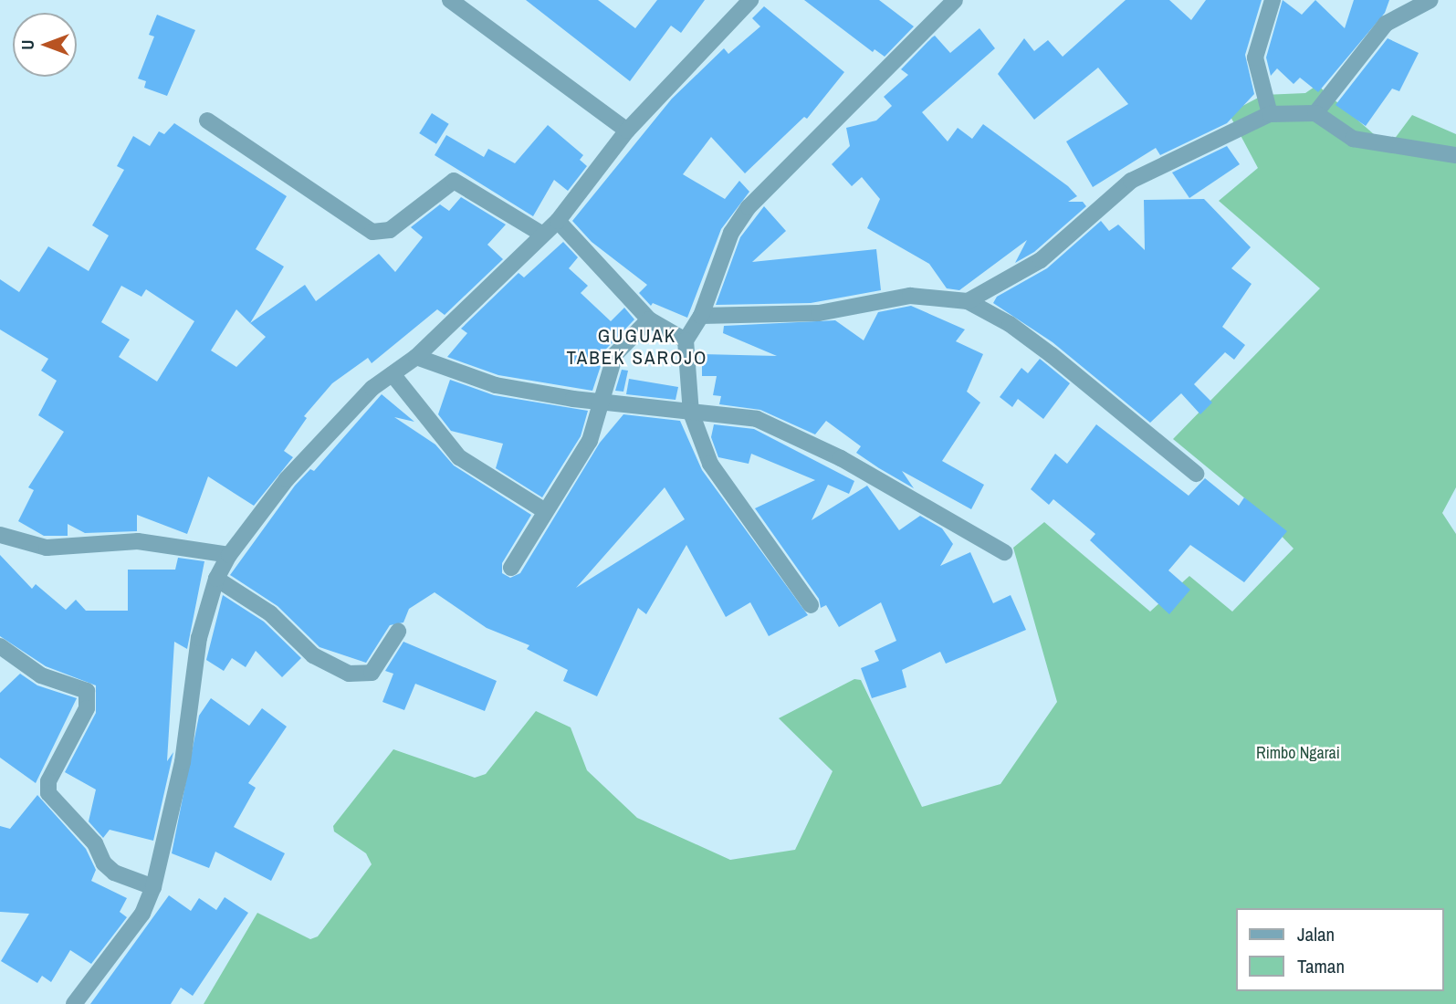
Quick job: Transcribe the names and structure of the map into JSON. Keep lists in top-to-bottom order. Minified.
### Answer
{"districts":["GUGUAK TABEK SAROJO"],"parks":["Rimbo Ngarai"],"legend":["Jalan","Taman"],"north":"left"}
